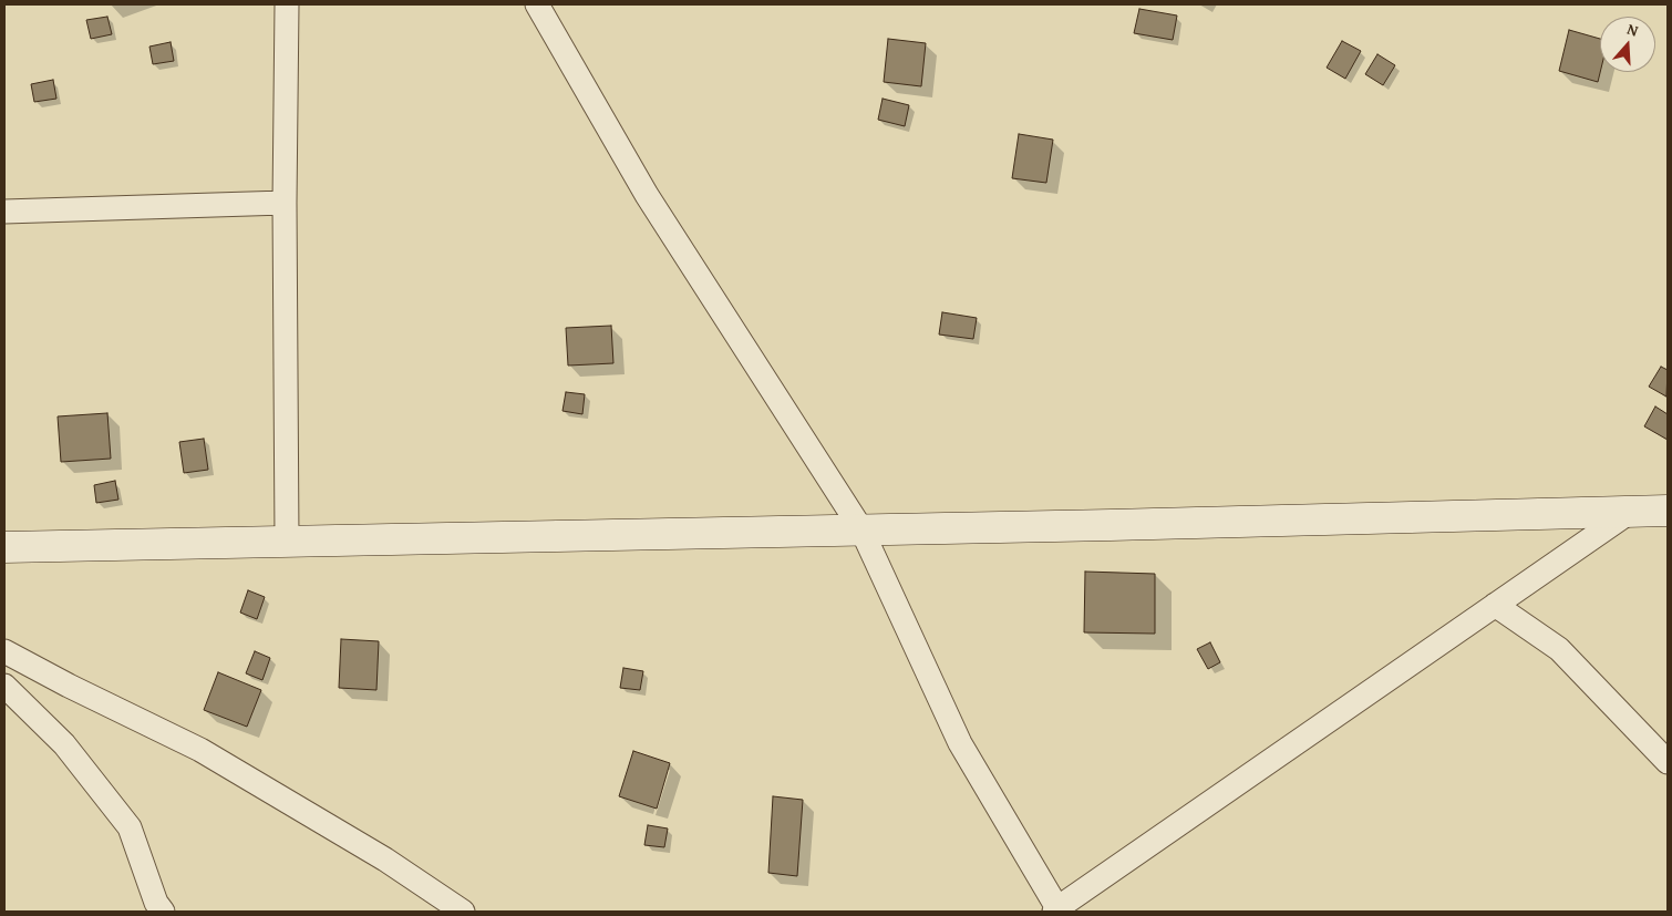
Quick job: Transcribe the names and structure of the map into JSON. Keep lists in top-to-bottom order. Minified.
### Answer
{"north":"top"}
